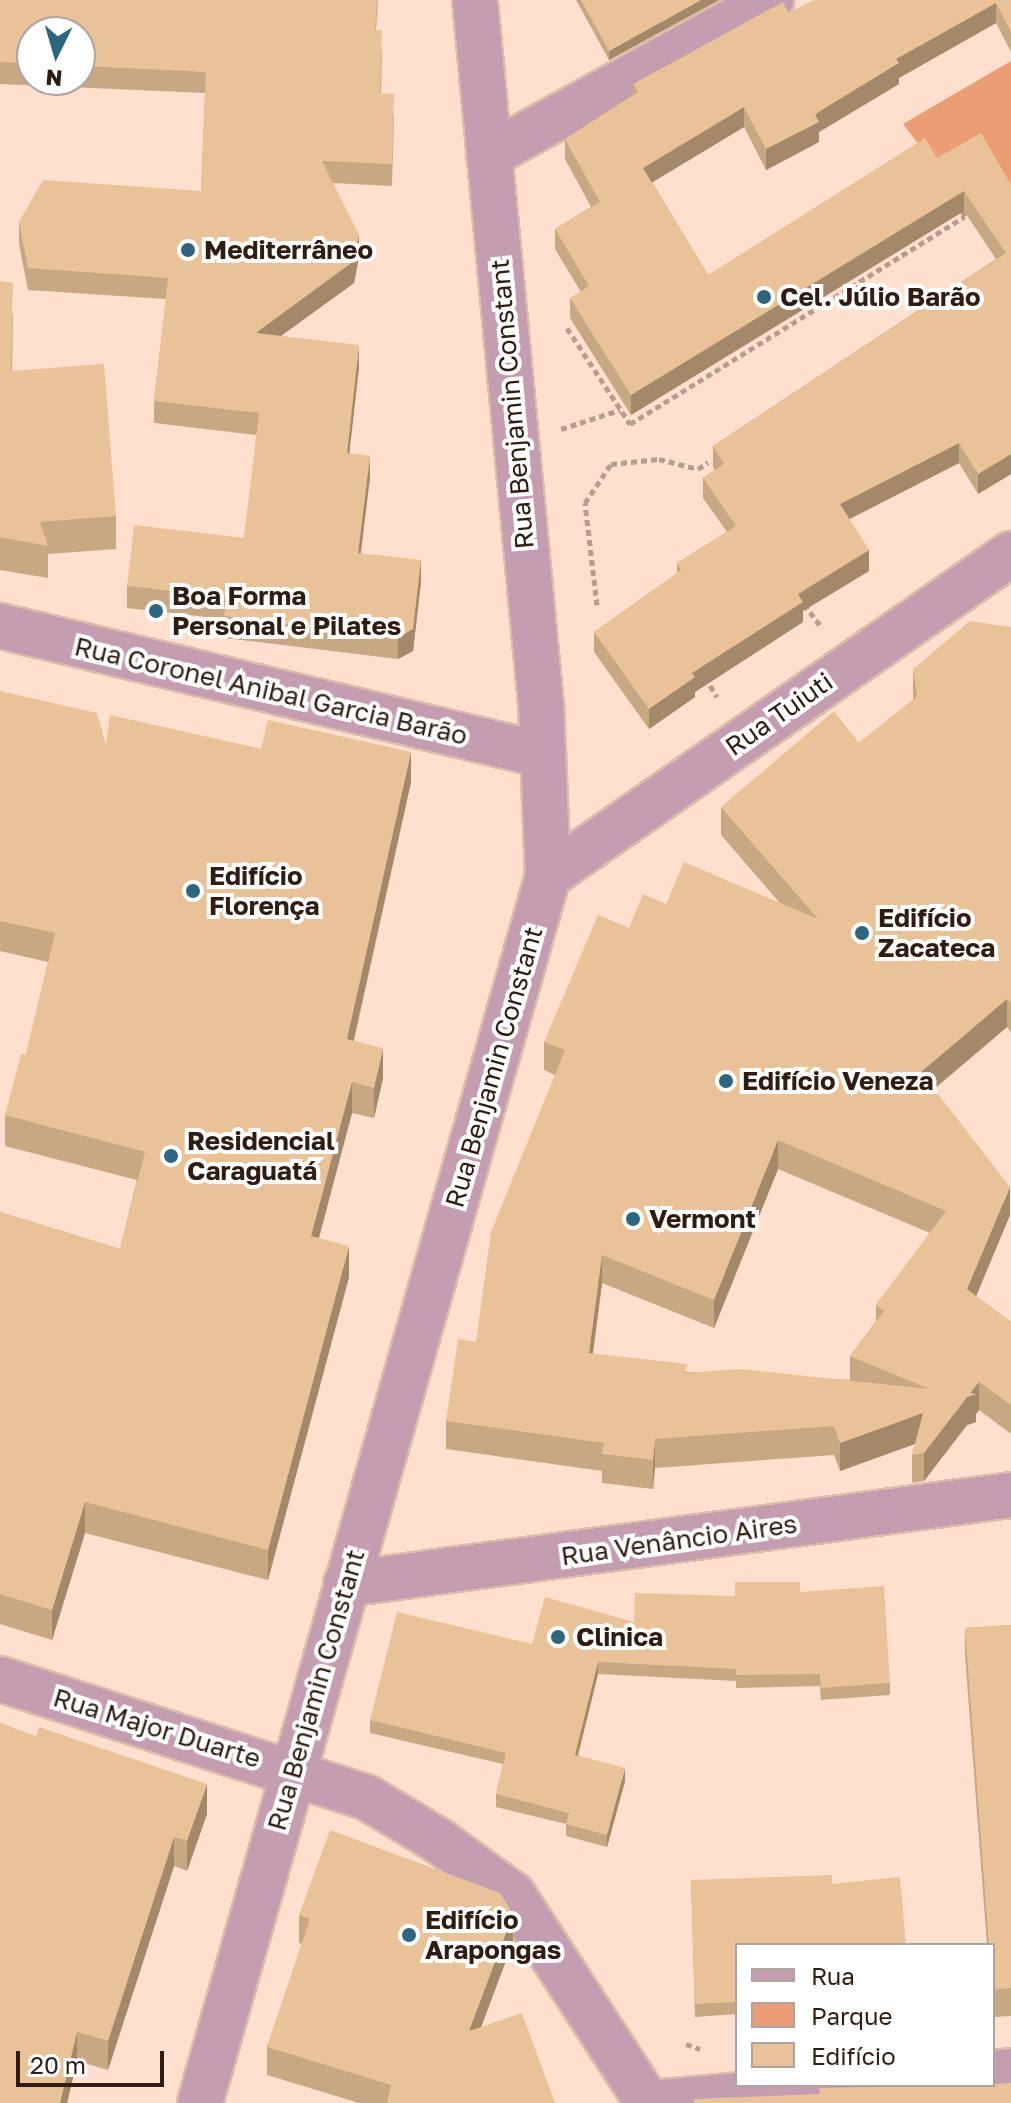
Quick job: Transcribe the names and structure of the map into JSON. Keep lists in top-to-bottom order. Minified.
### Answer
{"streets":{"street":["Rua Benjamin Constant","Rua Coronel Anibal Garcia Barão","Rua Tuiuti","Rua Venâncio Aires","Rua Major Duarte"]},"crossings":[["Rua Benjamin Constant","Rua Coronel Anibal Garcia Barão"],["Rua Benjamin Constant","Rua Tuiuti"],["Rua Benjamin Constant","Rua Venâncio Aires"],["Rua Benjamin Constant","Rua Major Duarte"]],"places":["Mediterrâneo","Cel. Júlio Barão","Boa Forma Personal e Pilates","Edifício Florença","Edifício Zacateca","Edifício Veneza","Residencial Caraguatá","Vermont","Clinica","Edifício Arapongas"],"legend":["Rua","Parque","Edifício"],"scale_bar":"20 m","north":"bottom"}
